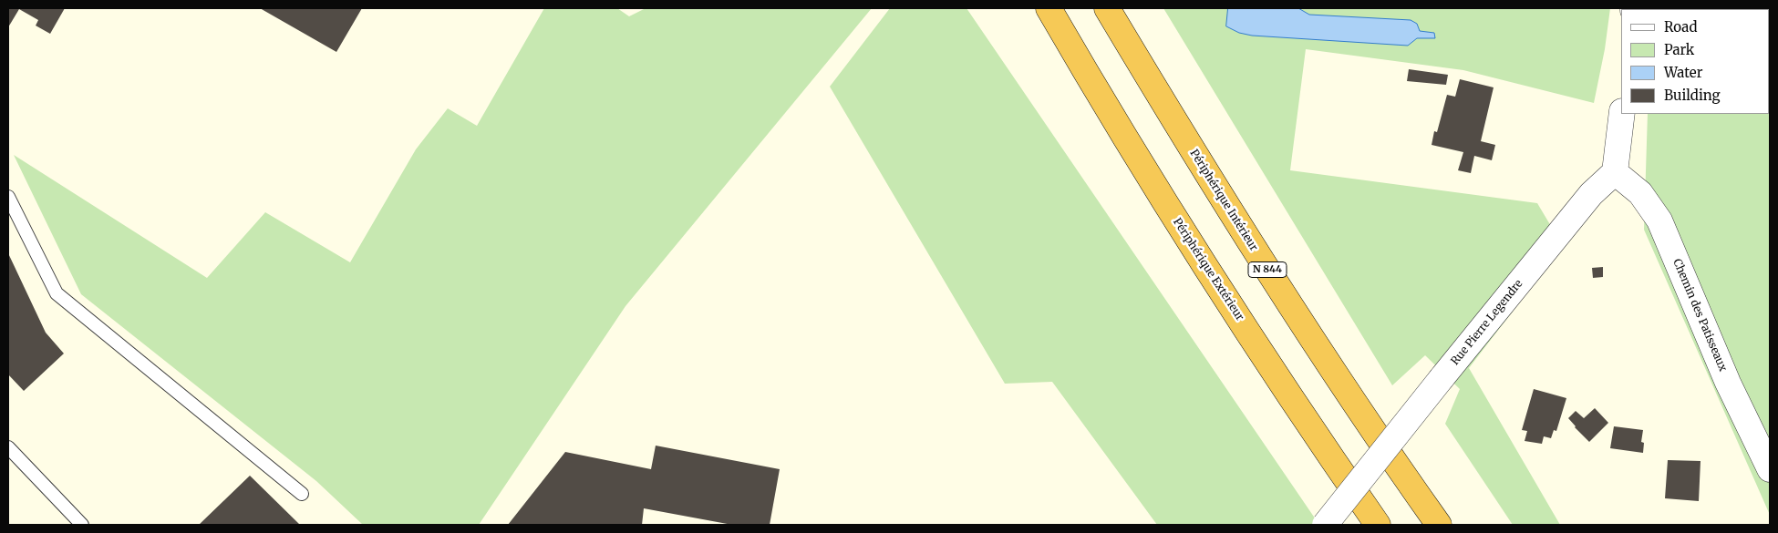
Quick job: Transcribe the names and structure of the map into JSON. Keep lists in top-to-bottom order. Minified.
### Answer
{"streets":{"highway":["Périphérique Intérieur","Périphérique Extérieur","N 844"],"street":["Chemin des Patisseaux","Rue Pierre Legendre"]},"crossings":[["Chemin des Patisseaux","Rue Pierre Legendre"]],"legend":["Road","Park","Water","Building"]}
